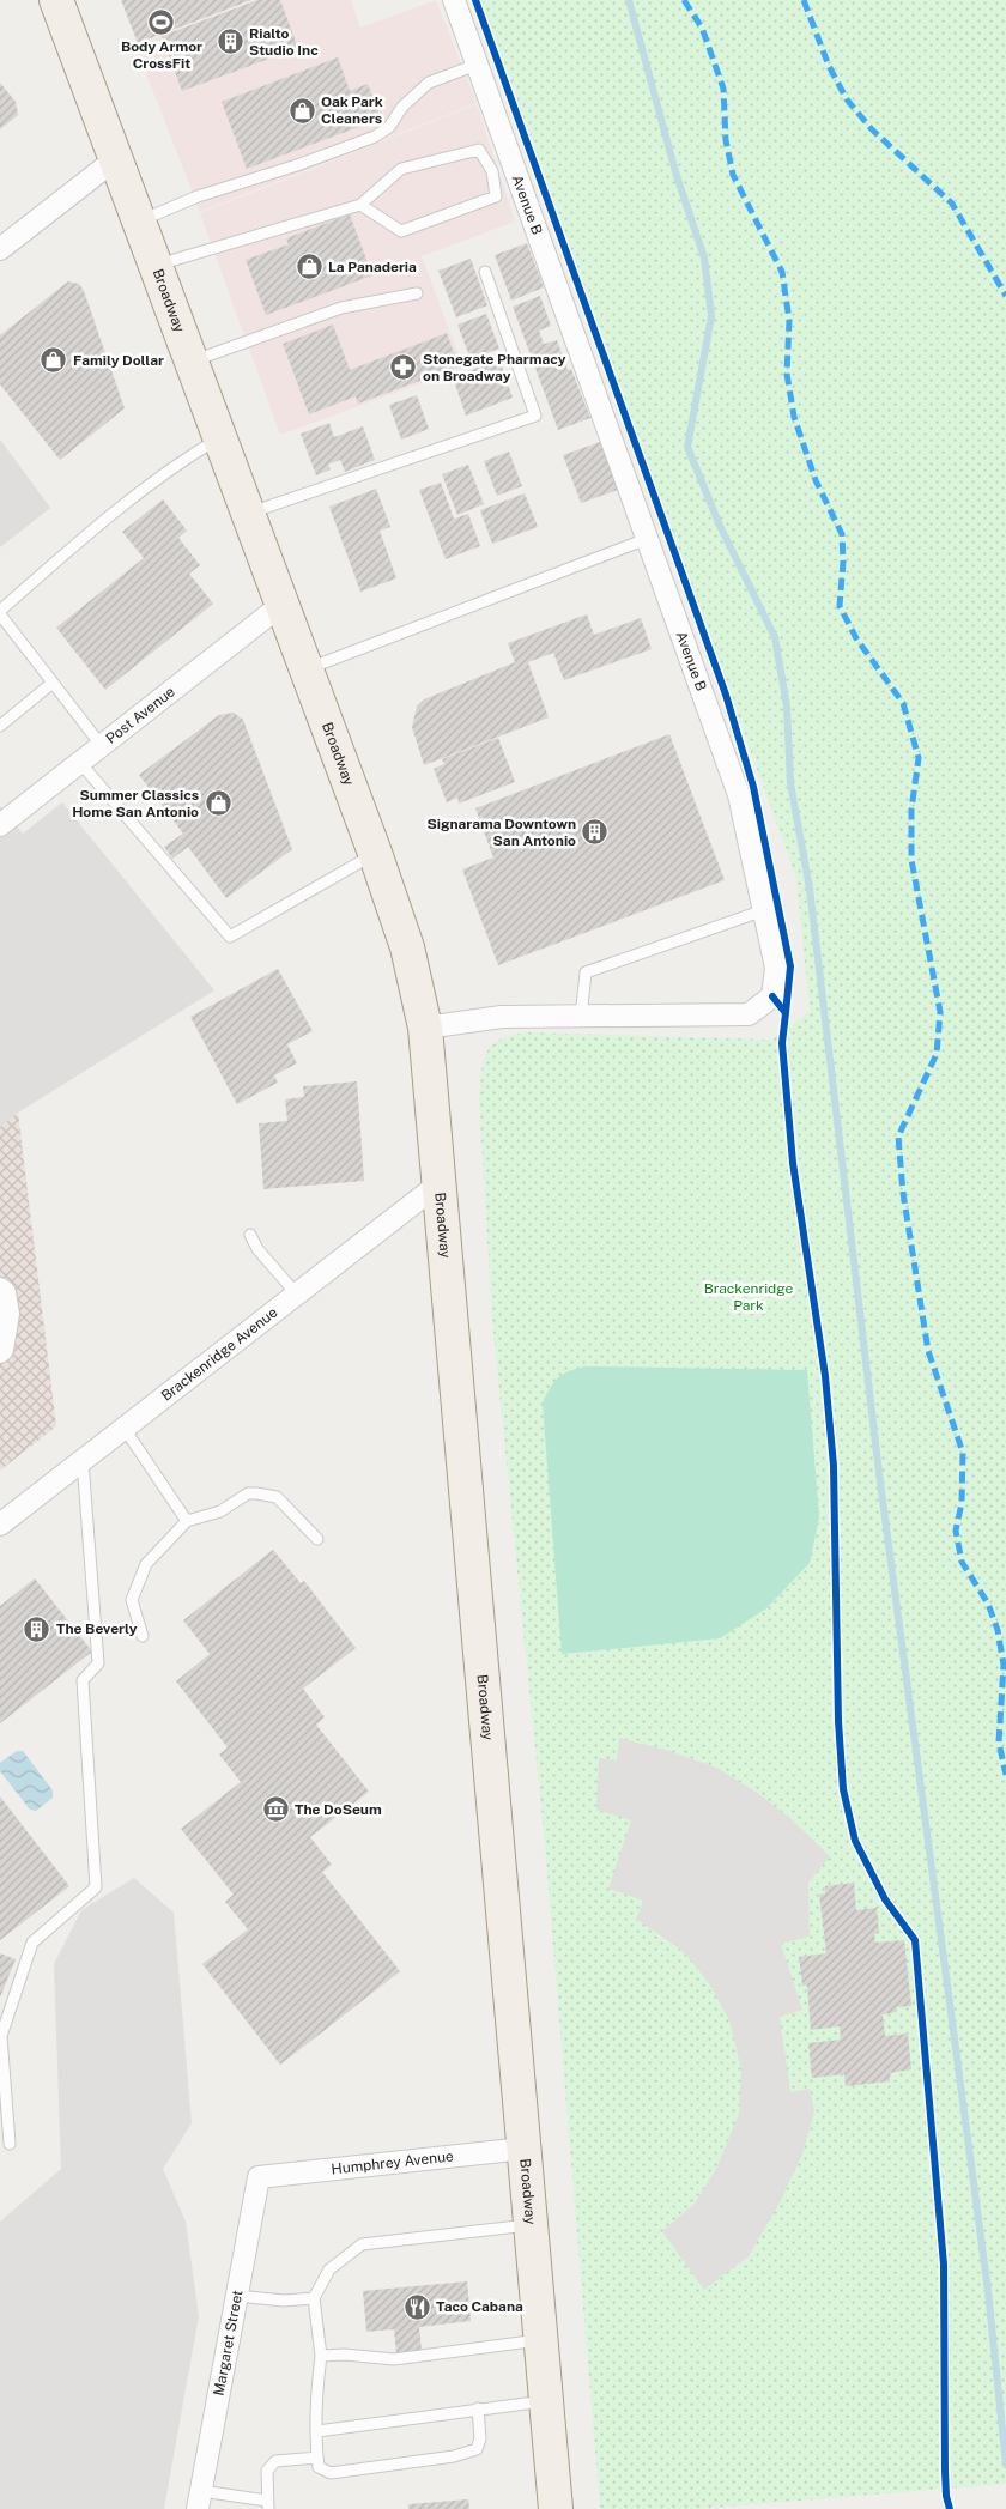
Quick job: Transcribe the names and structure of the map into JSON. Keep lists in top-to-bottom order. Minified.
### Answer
{"streets":{"main road":["Broadway"],"street":["Avenue B","Post Avenue","Brackenridge Avenue","Humphrey Avenue","Margaret Street"]},"crossings":[["Avenue B","Broadway"],["Broadway","Post Avenue"],["Broadway","Brackenridge Avenue"],["Broadway","Humphrey Avenue"],["Humphrey Avenue","Margaret Street"]],"parks":["Brackenridge Park"],"places":{"sports":["Body Armor CrossFit"],"building":["Rialto Studio Inc","Signarama Downtown San Antonio","The Beverly"],"shop":["Oak Park Cleaners","La Panaderia","Family Dollar","Summer Classics Home San Antonio"],"pharmacy":["Stonegate Pharmacy on Broadway"],"museum":["The DoSeum"],"restaurant":["Taco Cabana"]}}
